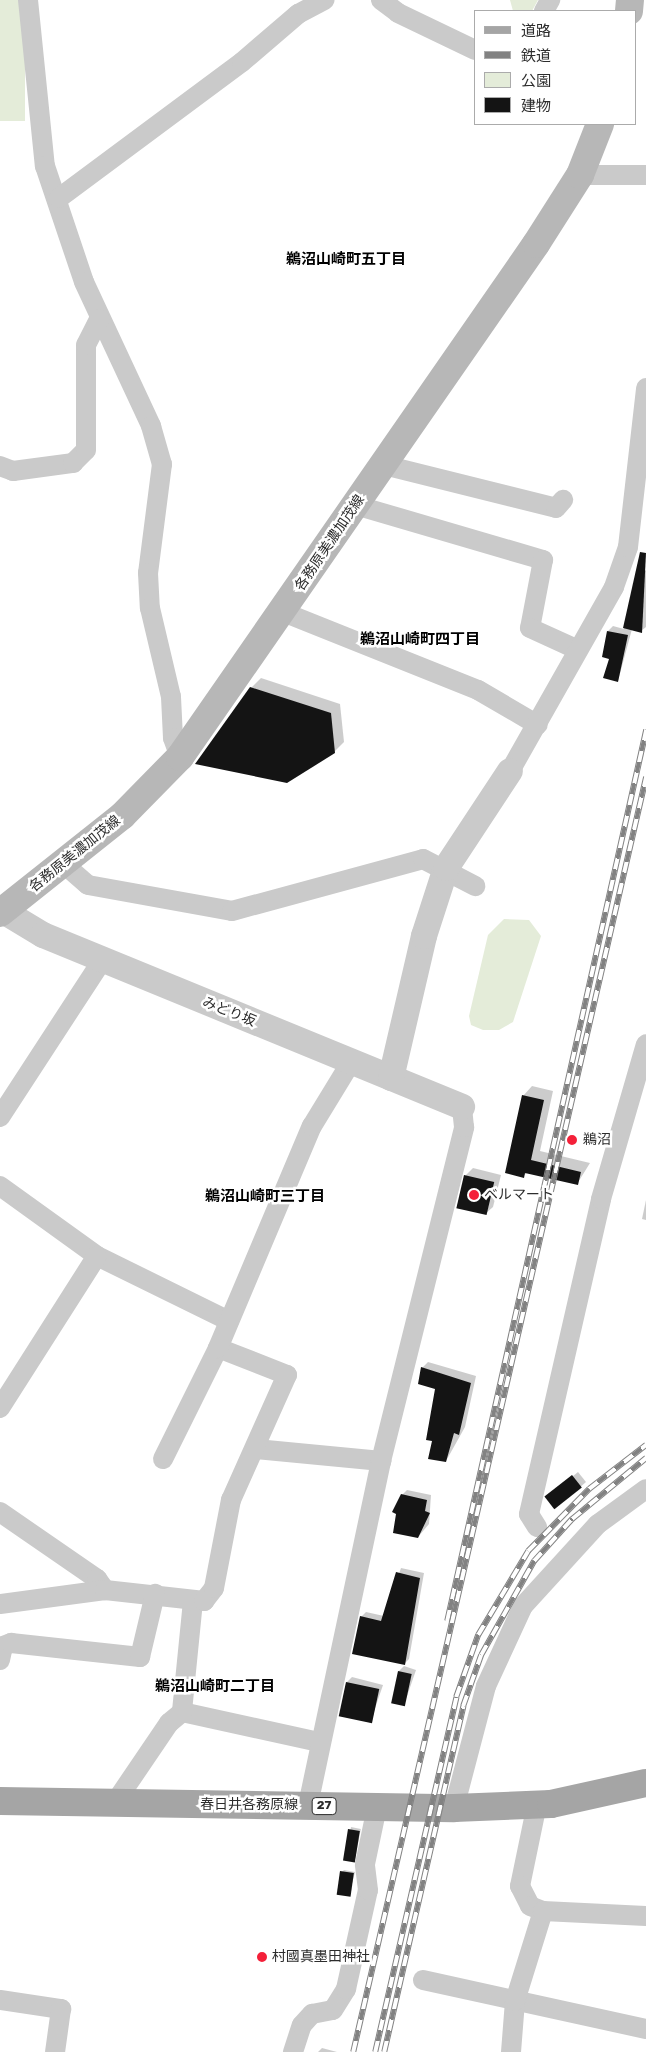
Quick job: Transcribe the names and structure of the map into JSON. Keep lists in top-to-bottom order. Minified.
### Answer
{"streets":{"main road":["各務原美濃加茂線","春日井各務原線","27"],"street":["みどり坂"]},"crossings":[["各務原美濃加茂線","みどり坂"]],"districts":["鵜沼山崎町五丁目","鵜沼山崎町四丁目","鵜沼山崎町三丁目","鵜沼山崎町二丁目"],"places":["鵜沼","ベルマート","村國真墨田神社"],"legend":["道路","鉄道","公園","建物"]}
